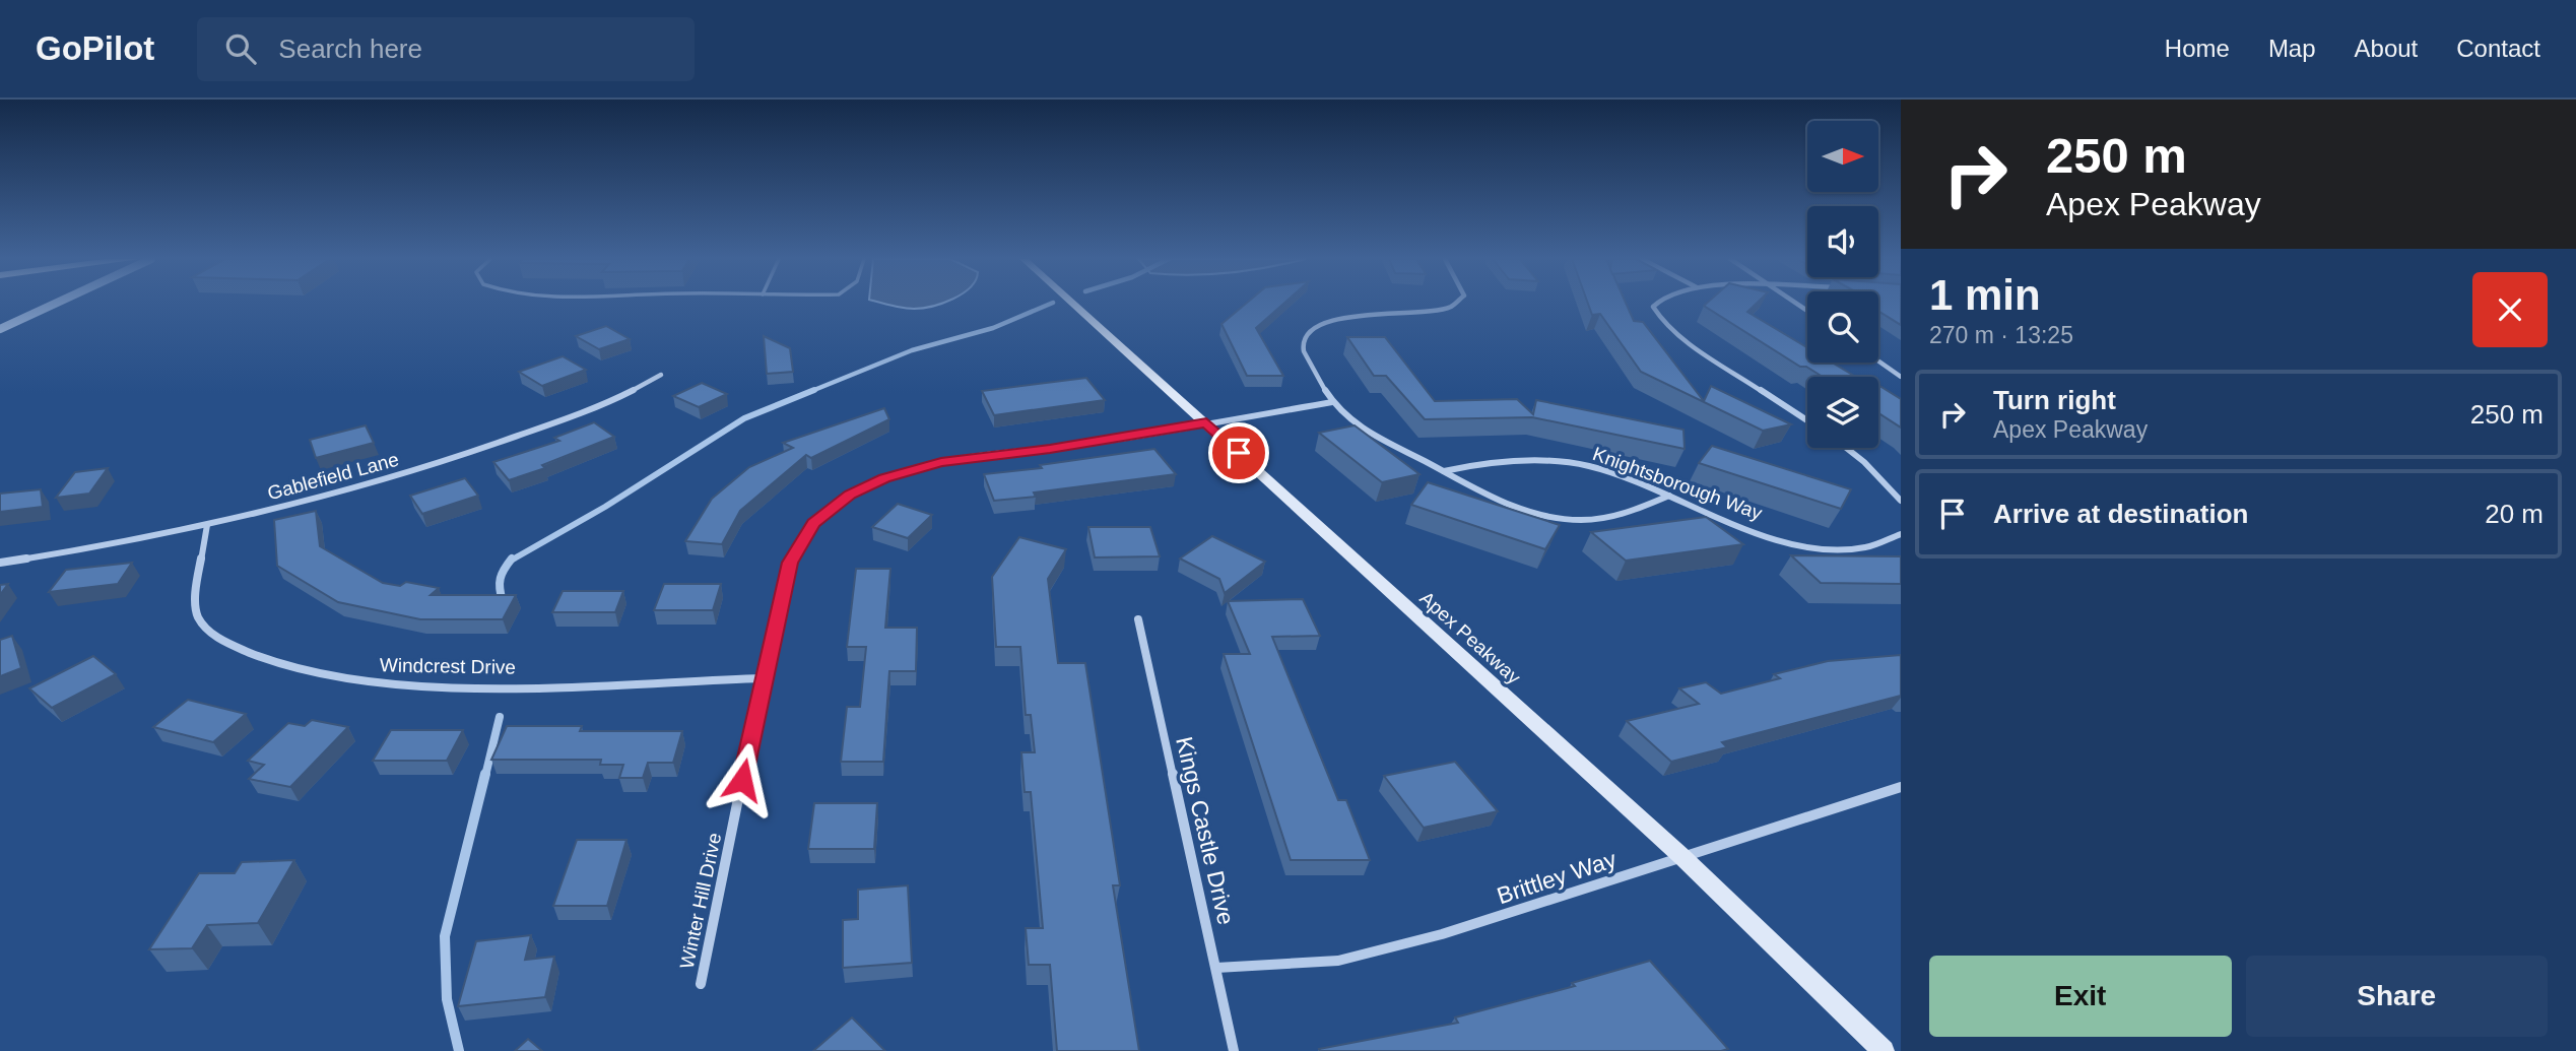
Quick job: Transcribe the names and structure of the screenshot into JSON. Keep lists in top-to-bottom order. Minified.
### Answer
{"streets":{"main road":["Apex Peakway"],"street":["Gablefield Lane","Knightsborough Way","Windcrest Drive","Kings Castle Drive","Brittley Way","Winter Hill Drive"]},"crossings":[["Gablefield Lane","Windcrest Drive"],["Apex Peakway","Brittley Way"],["Apex Peakway","Winter Hill Drive"],["Windcrest Drive","Winter Hill Drive"],["Kings Castle Drive","Brittley Way"]],"north":"right","page":{"header":"GoPilot","search":"Search here","nav":["Home","Map","About","Contact"],"turn":["250 m","Apex Peakway"],"heading":["1 min","270 m · 13:25"],"list":[{"name":"Turn right","note":"Apex Peakway","value":"250 m"},{"name":"Arrive at destination","value":"20 m"}],"buttons":["Exit","Share"]}}
